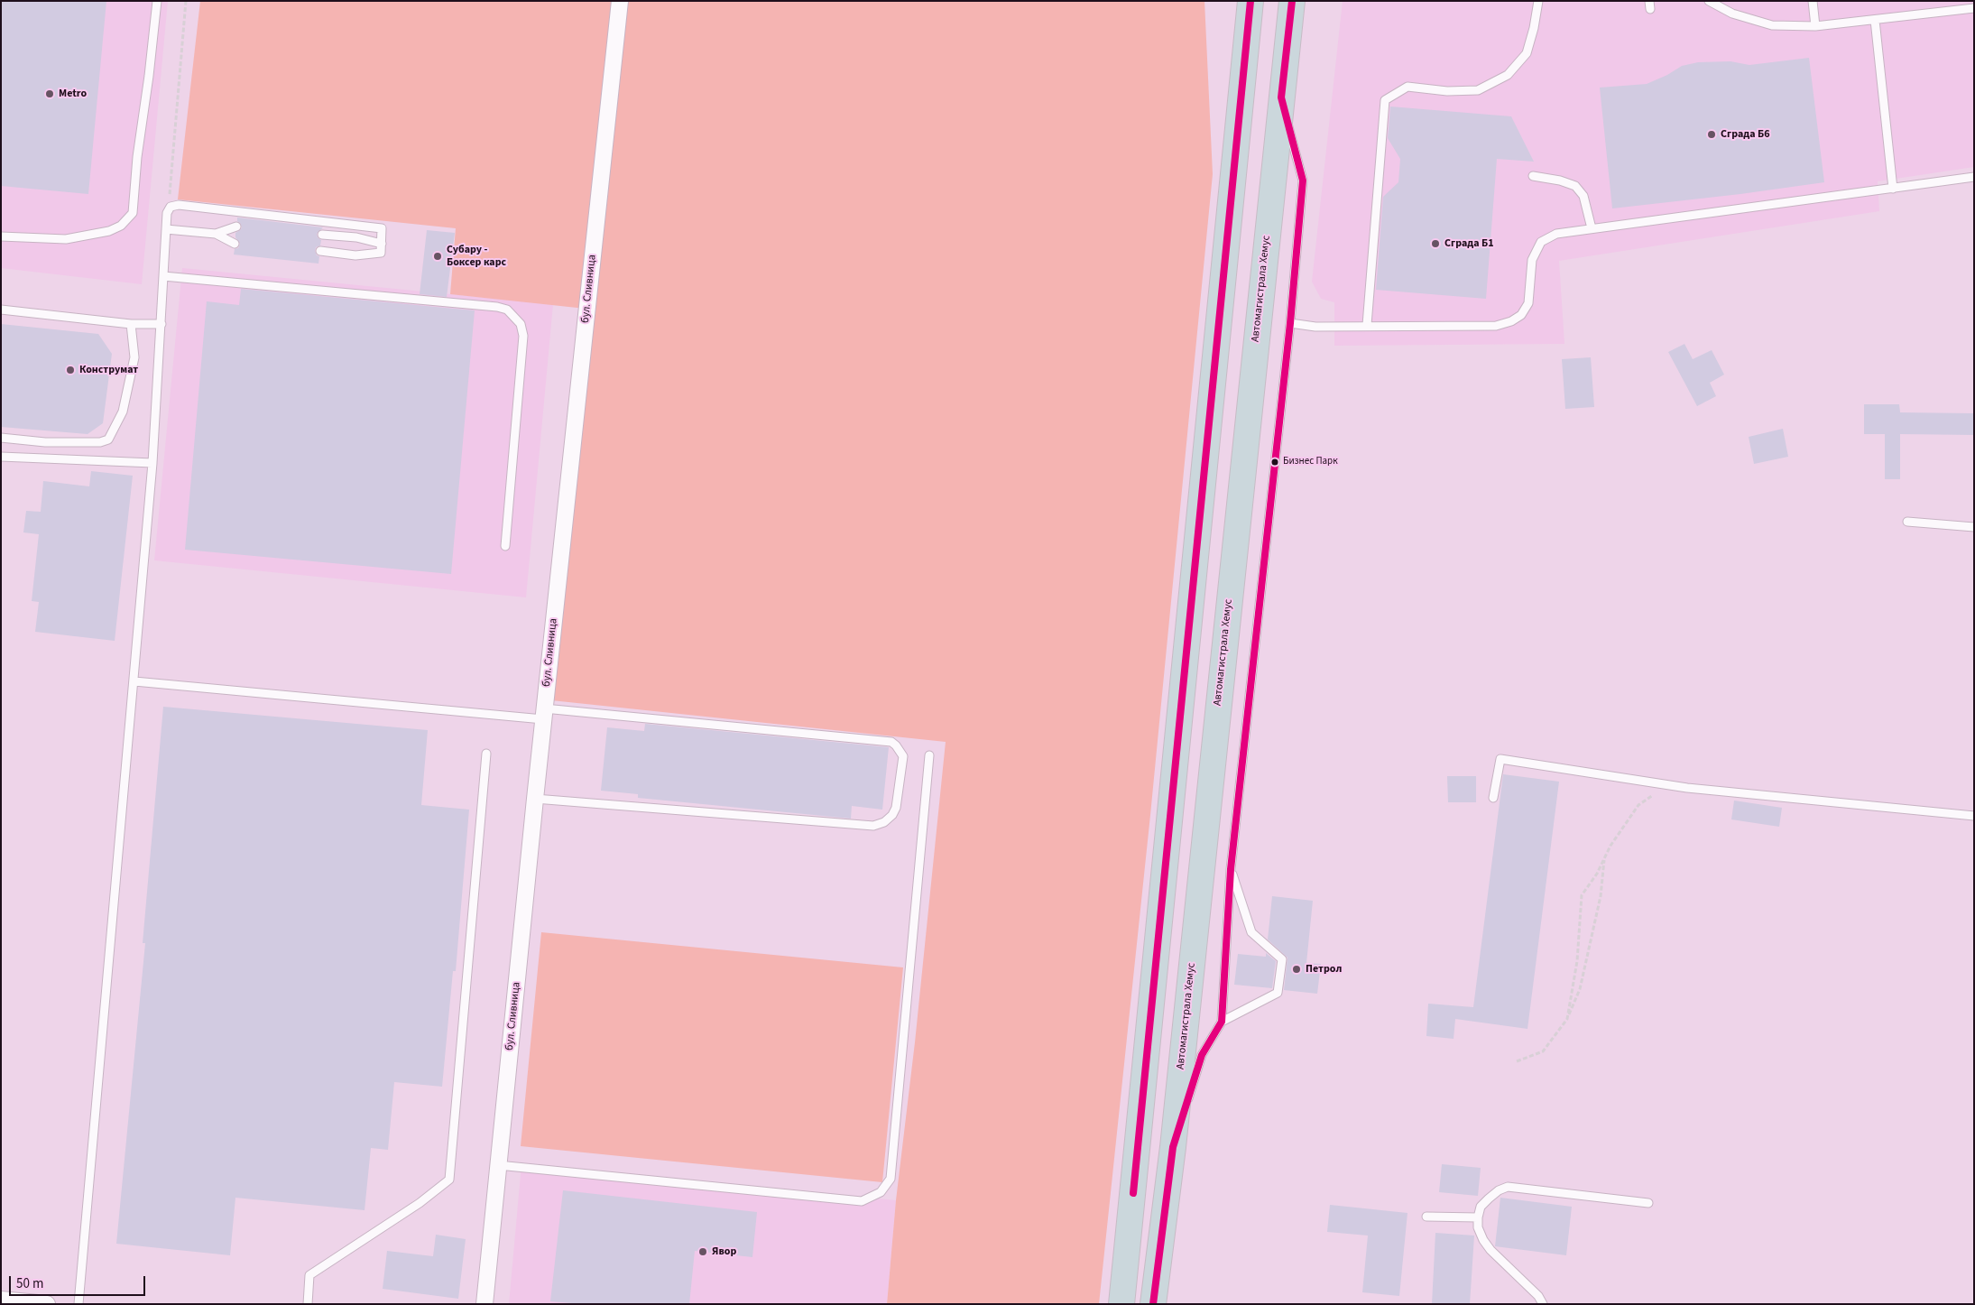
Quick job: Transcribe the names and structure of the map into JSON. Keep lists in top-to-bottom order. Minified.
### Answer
{"streets":{"highway":["Автомагистрала Хемус"],"street":["бул. Сливница"]},"places":["Metro","Сграда Б6","Сграда Б1","Субару - Боксер карс","Конструмат","Бизнес Парк","Петрол","Явор"],"scale_bar":"50 m"}
